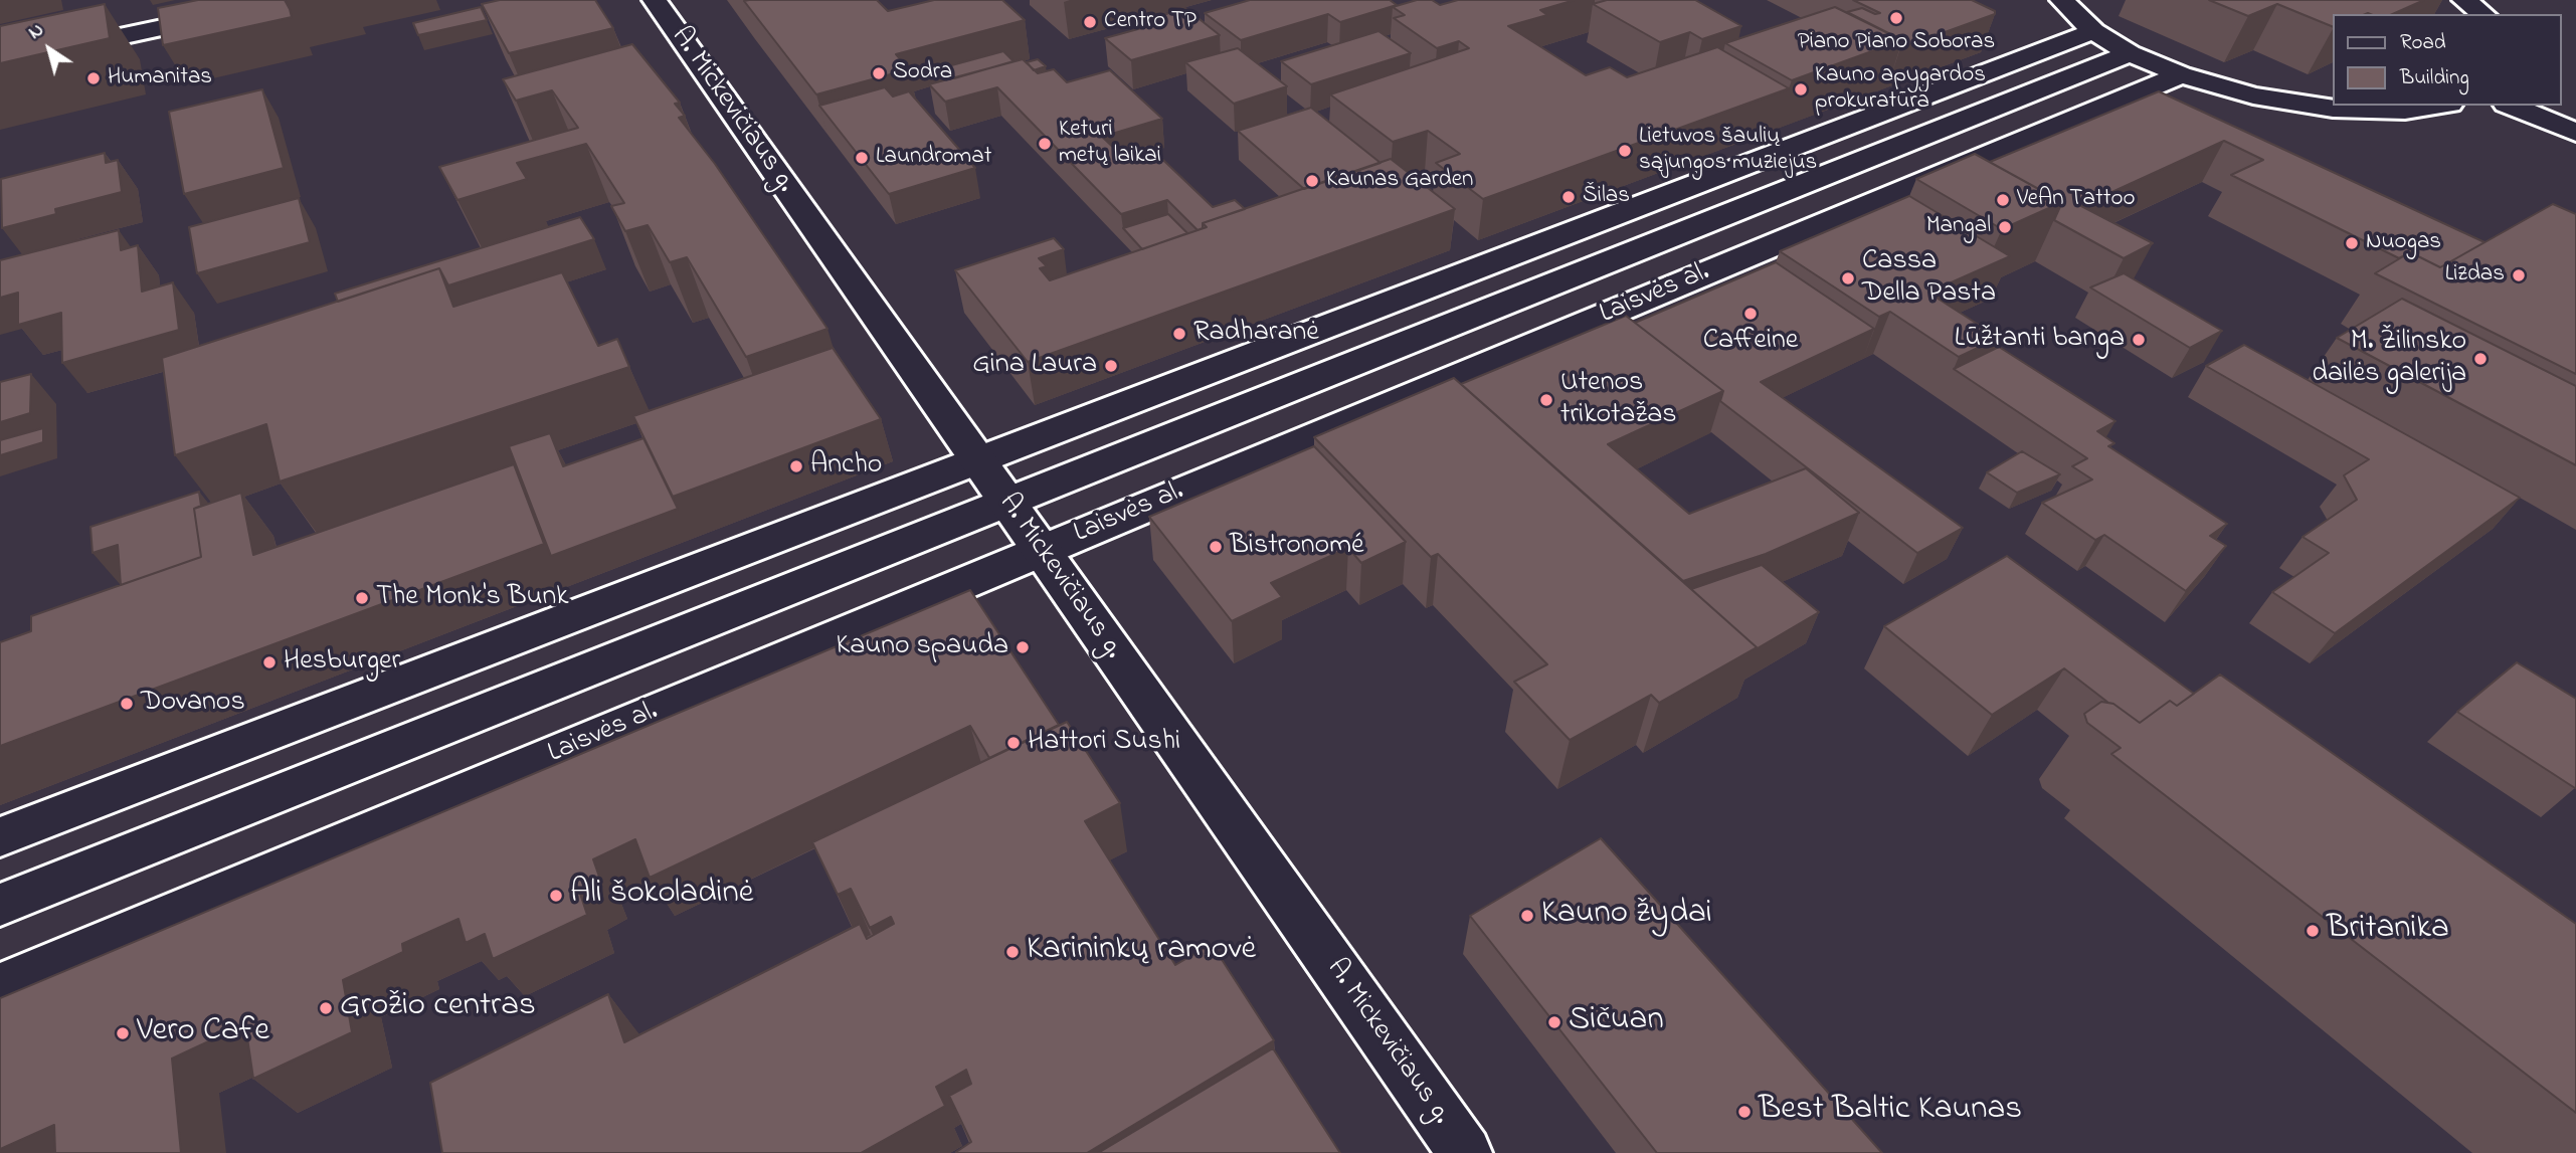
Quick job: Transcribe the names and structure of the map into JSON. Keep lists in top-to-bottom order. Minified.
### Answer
{"streets":{"street":["A. Mickevičiaus g.","Laisvės al."]},"crossings":[["A. Mickevičiaus g.","Laisvės al."]],"places":["Piano Piano Soboras","Centro TP","Sodra","Humanitas","Kauno apygardos prokuratūra","Keturi metų laikai","Lietuvos šaulių sąjungos muziejus","Laundromat","Kaunas Garden","Šilas","VeAn Tattoo","Mangal","Nuogas","Lizdas","Cassa Della Pasta","Caffeine","Radharanė","Lūžtanti banga","M. Žilinsko dailės galerija","Gina Laura","Utenos trikotažas","Ancho","Bistronomé","The Monk's Bunk","Kauno spauda","Hesburger","Dovanos","Hattori Sushi","Ali šokoladinė","Kauno žydai","Britanika","Karininkų ramovė","Grožio centras","Sičuan","Vero Cafe","Best Baltic Kaunas"],"legend":["Road","Building"],"north":"top left"}
